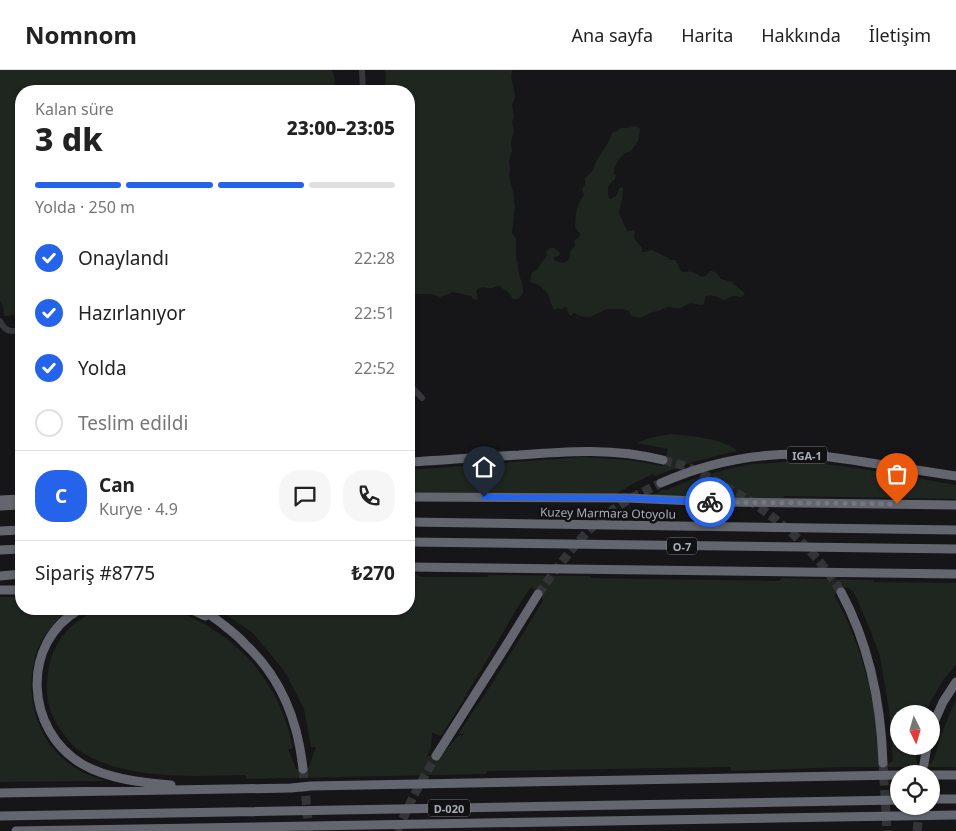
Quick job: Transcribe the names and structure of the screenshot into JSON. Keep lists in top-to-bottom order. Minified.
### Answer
{"streets":{"highway":["IGA-1","Kuzey Marmara Otoyolu","O-7","D-020"]},"north":"bottom","page":{"header":"Nomnom","nav":["Ana sayfa","Harita","Hakkında","İletişim"],"heading":["3 dk","Kalan süre","23:00–23:05"],"panel":["Can","Kurye · 4.9","Sipariş #8775","₺270"],"bar":"Yolda · 250 m","list":[["Onaylandı","22:28"],["Hazırlanıyor","22:51"],["Yolda","22:52"],"Teslim edildi"],"round":"C"}}
